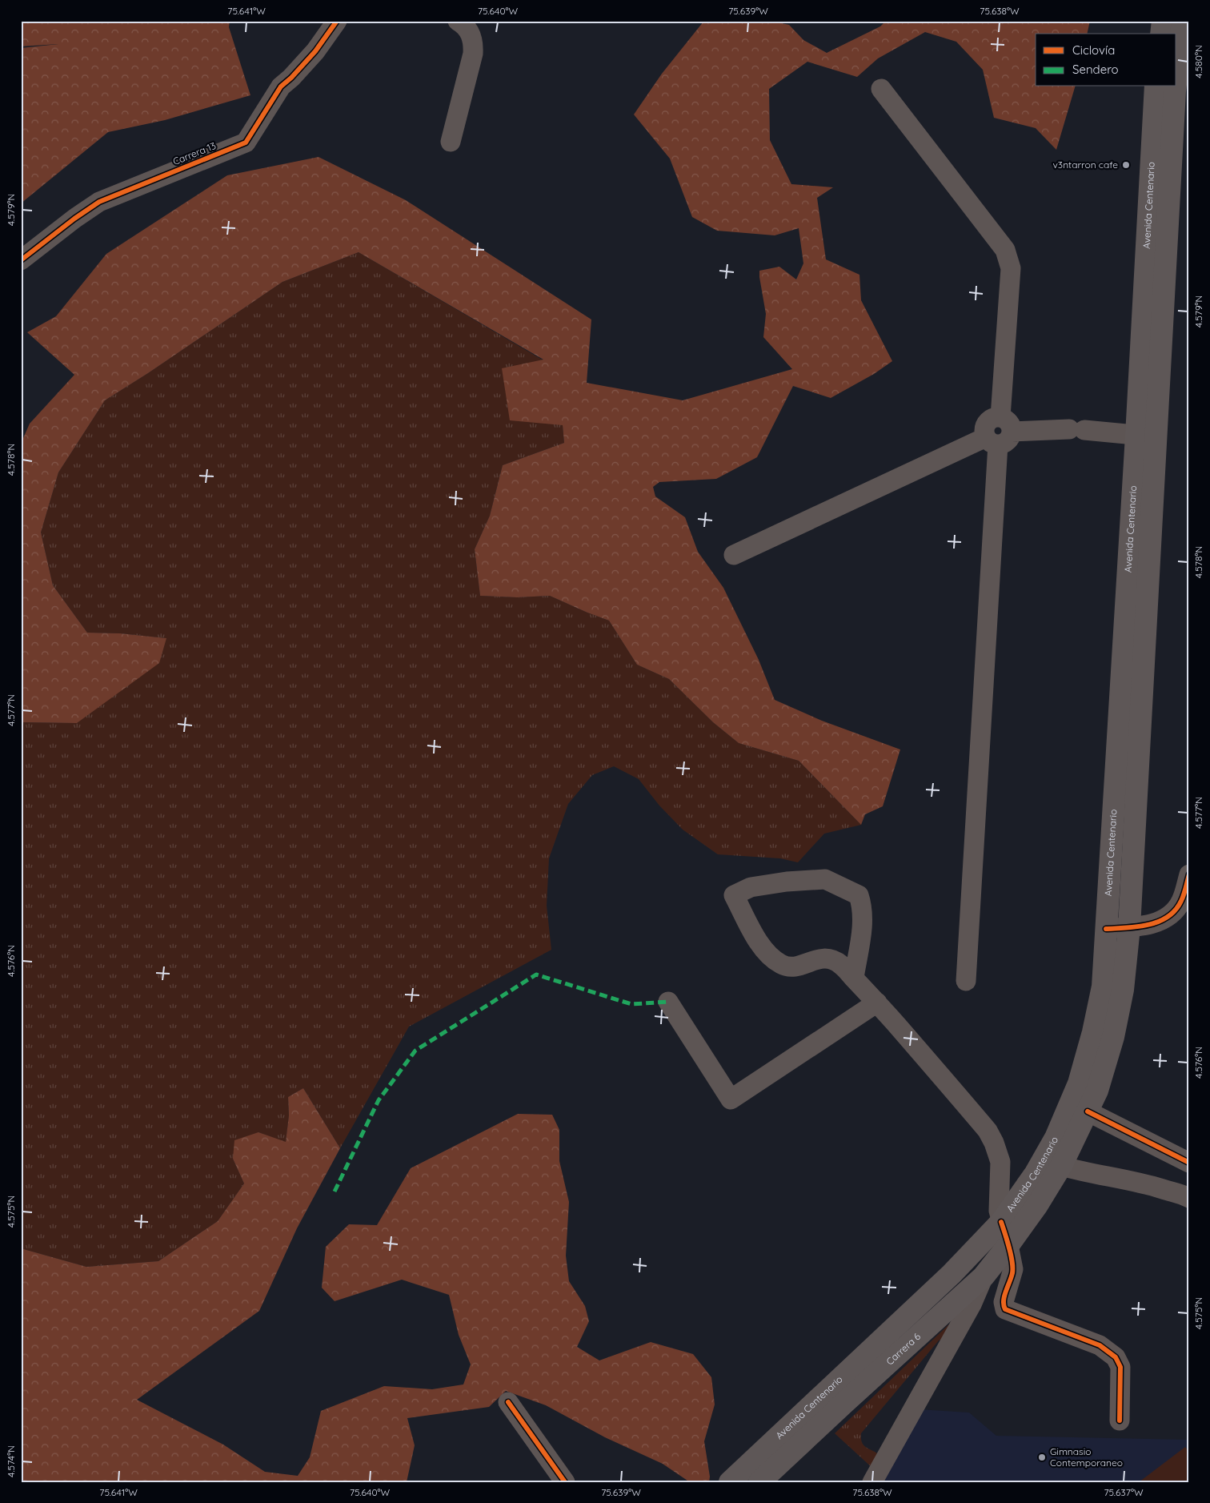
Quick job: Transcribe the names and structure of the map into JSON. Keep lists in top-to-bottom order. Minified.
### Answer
{"streets":{"main road":["Avenida Centenario","Carrera 6"],"street":["Carrera 13"]},"crossings":[["Avenida Centenario","Carrera 6"]],"places":["v3ntarron cafe","Gimnasio Contemporaneo"],"legend":["Ciclovía","Sendero"],"coordinates":["75.641°W","75.640°W","75.639°W","75.638°W","4.580°N","4.579°N","4.578°N","4.577°N","4.576°N","4.575°N","4.574°N","75.637°W"]}
